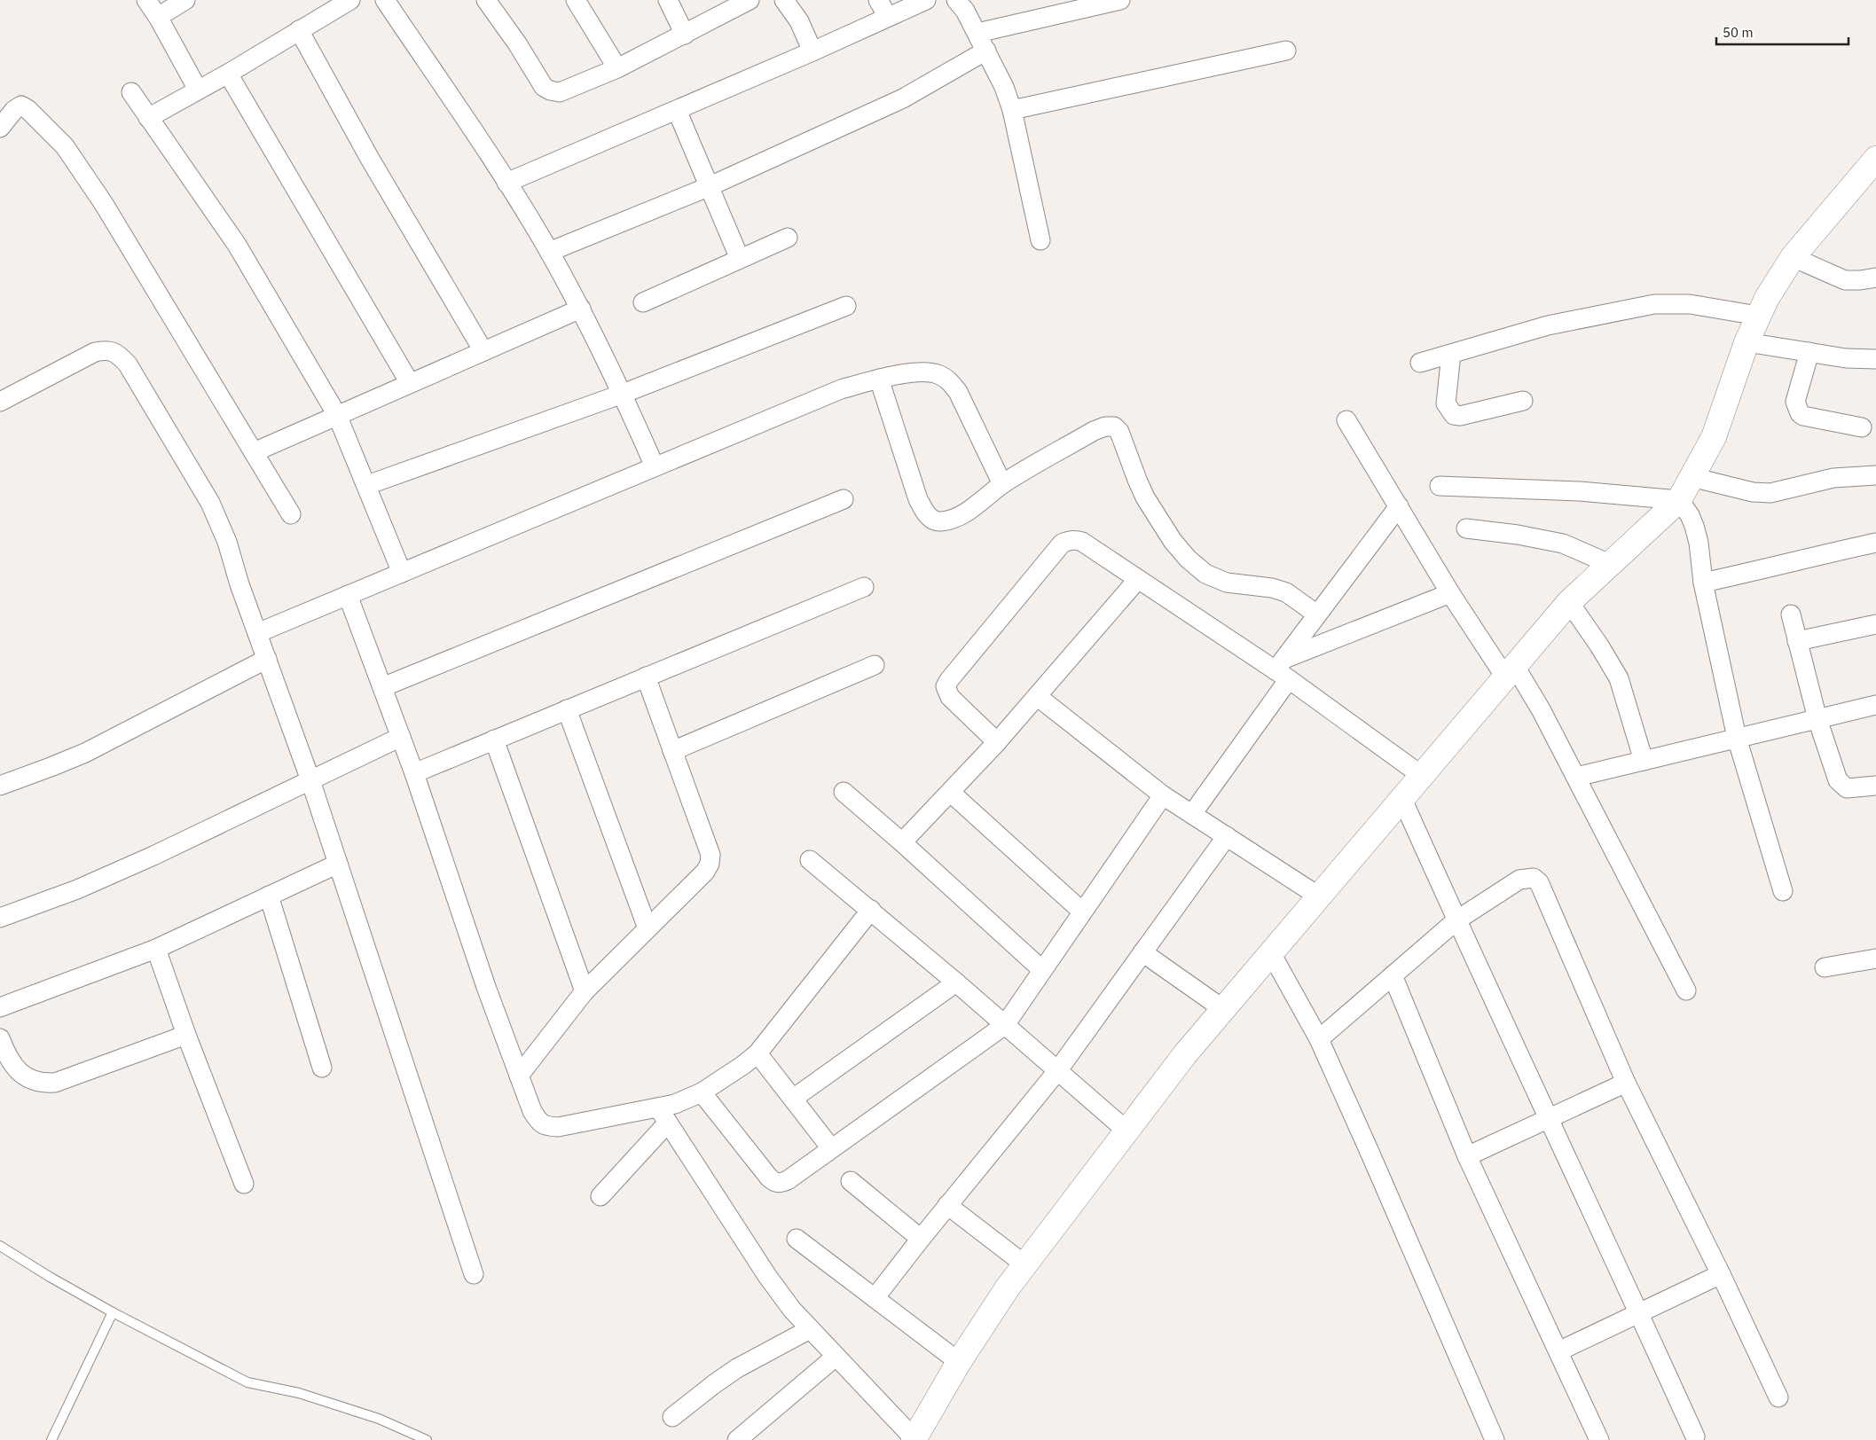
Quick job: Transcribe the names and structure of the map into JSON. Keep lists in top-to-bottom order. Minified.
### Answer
{"scale_bar":"50 m"}
